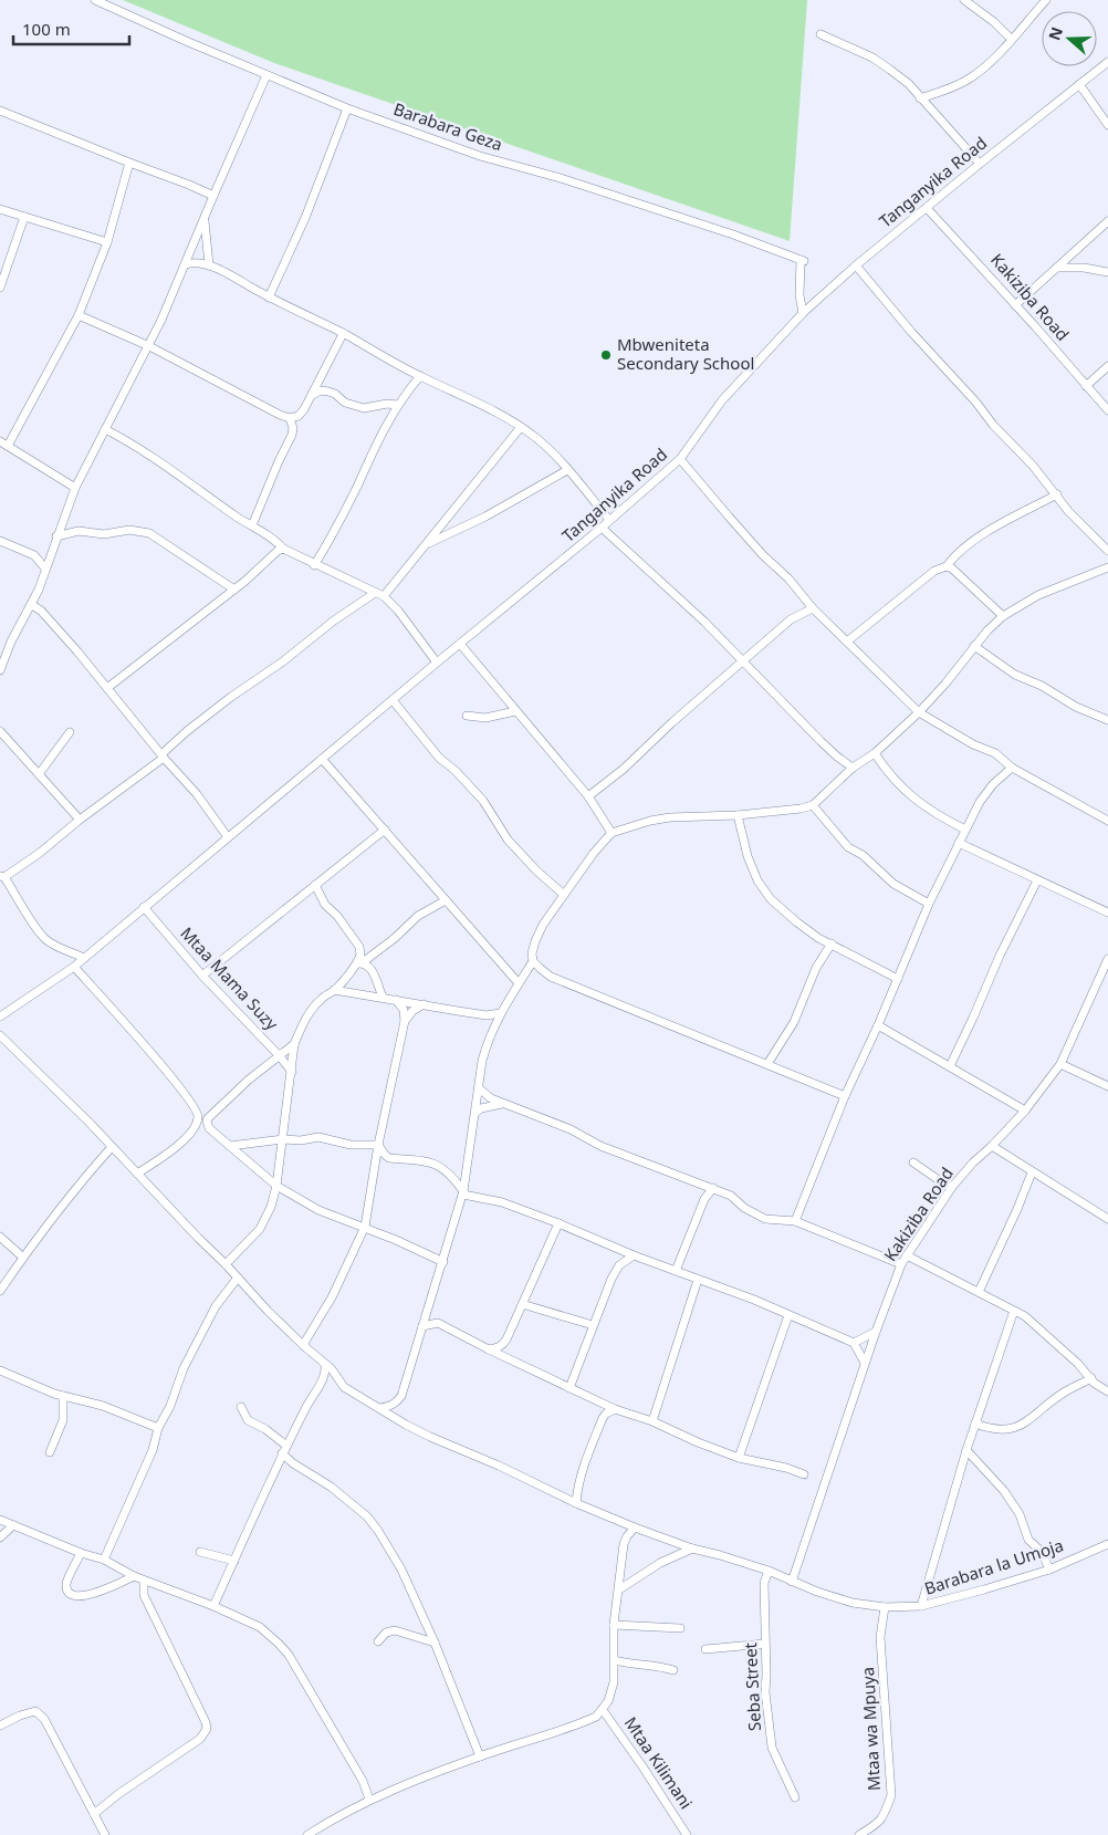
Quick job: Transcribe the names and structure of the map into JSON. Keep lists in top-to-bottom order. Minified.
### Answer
{"streets":{"street":["Barabara Geza","Tanganyika Road","Kakiziba Road","Mtaa Mama Suzy","Barabara la Umoja","Seba Street","Mtaa wa Mpuya","Mtaa Kilimani"]},"crossings":[["Barabara Geza","Tanganyika Road"],["Tanganyika Road","Kakiziba Road"],["Tanganyika Road","Mtaa Mama Suzy"],["Kakiziba Road","Barabara la Umoja"],["Barabara la Umoja","Seba Street"],["Barabara la Umoja","Mtaa wa Mpuya"]],"places":["Mbweniteta Secondary School"],"scale_bar":"100 m","north":"left"}
